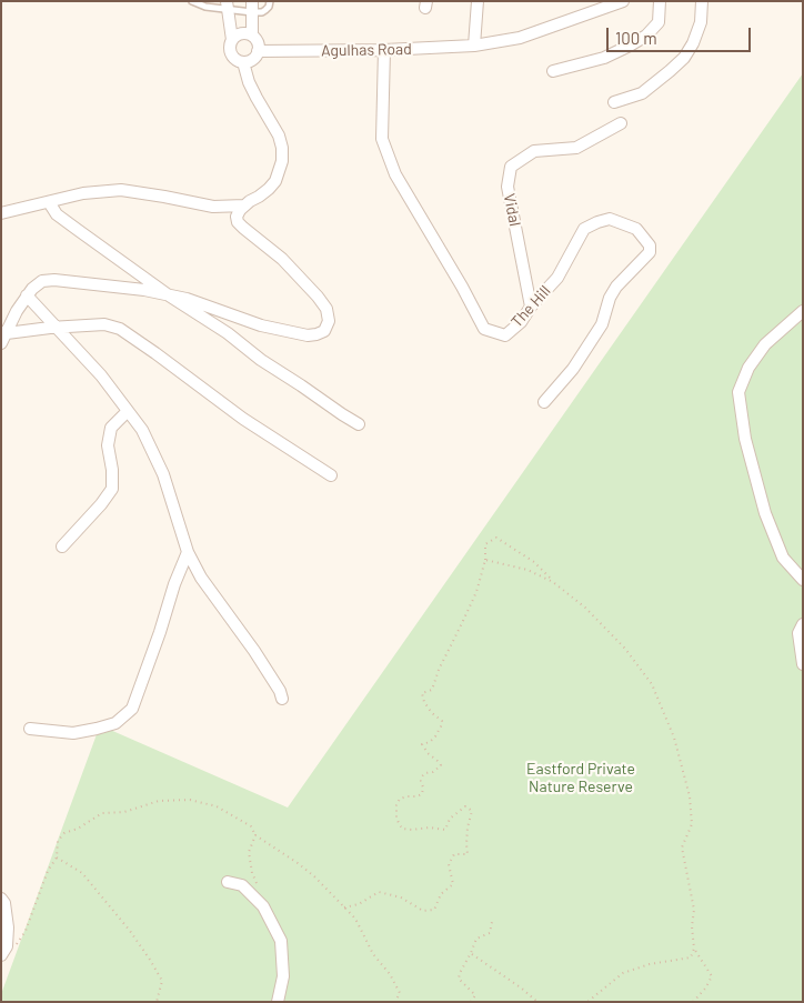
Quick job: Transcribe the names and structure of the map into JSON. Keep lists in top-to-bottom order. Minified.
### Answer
{"streets":{"street":["Agulhas Road","Vidal","The Hill"]},"crossings":[["Agulhas Road","The Hill"],["Vidal","The Hill"]],"parks":["Eastford Private Nature Reserve"],"scale_bar":"100 m"}
